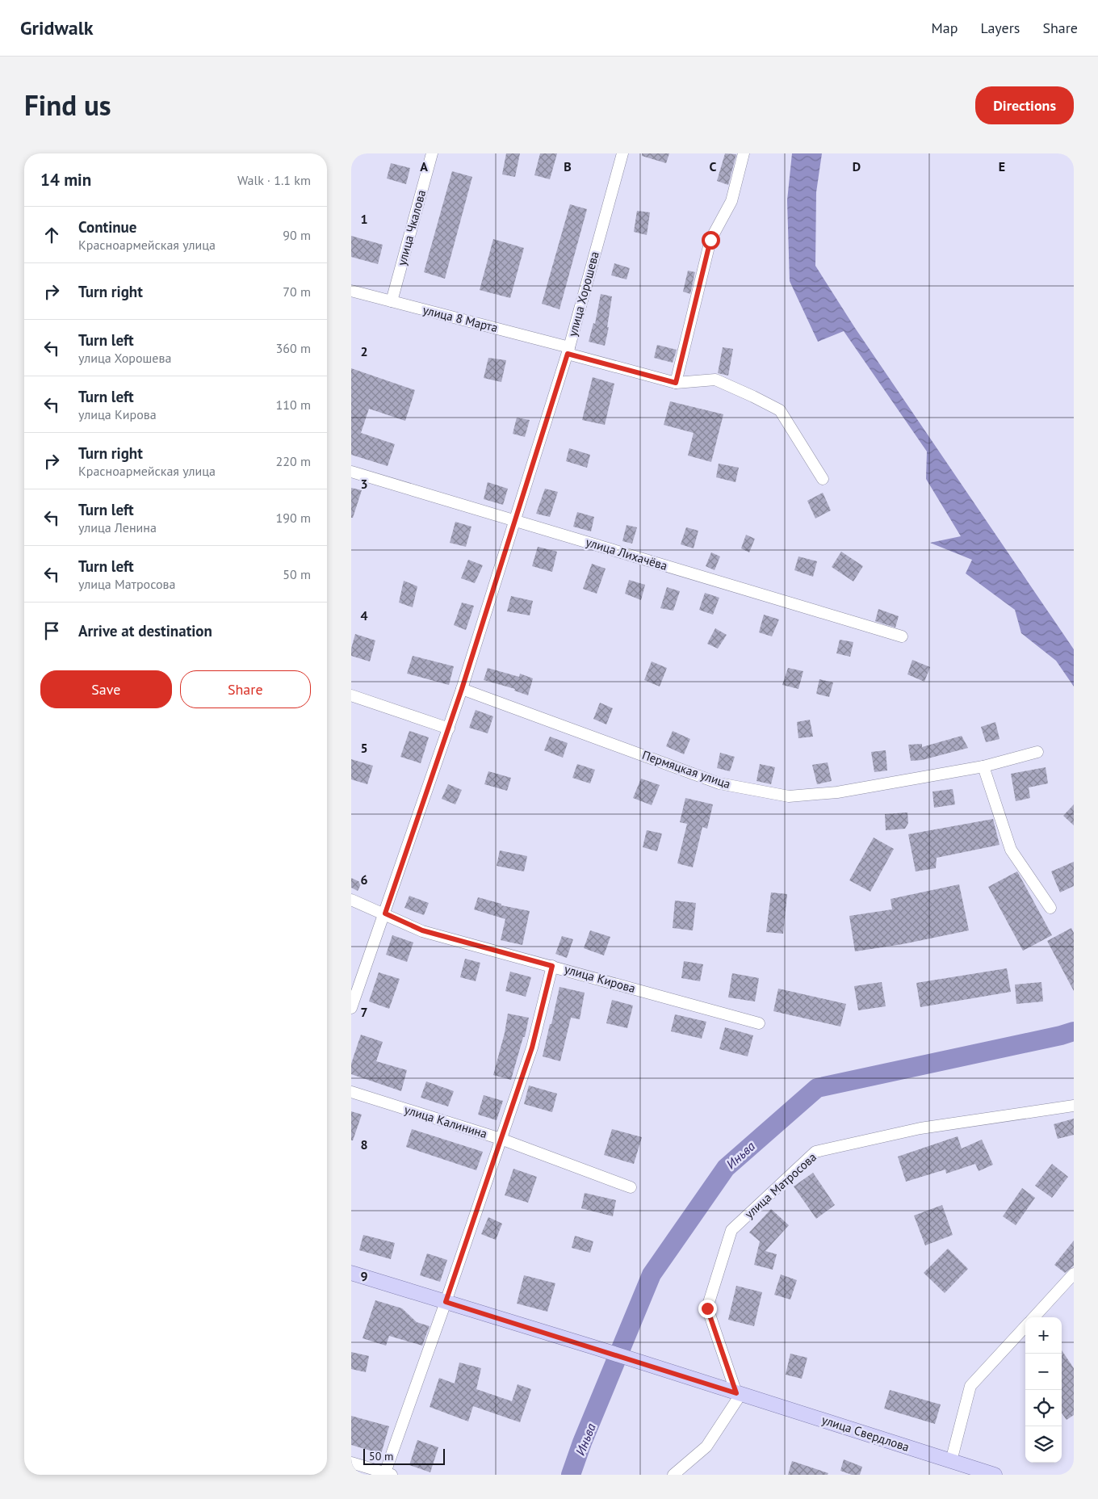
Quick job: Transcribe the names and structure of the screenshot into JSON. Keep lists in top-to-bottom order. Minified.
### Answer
{"streets":{"main road":["улица Свердлова"],"street":["улица Чкалова","улица Хорошева","улица 8 Марта","улица Лихачёва","Пермяцкая улица","улица Кирова","улица Калинина","улица Матросова"]},"crossings":[["улица Чкалова","улица 8 Марта"],["улица Хорошева","улица 8 Марта"],["улица Хорошева","улица Лихачёва"],["улица Хорошева","Пермяцкая улица"],["улица Хорошева","улица Кирова"],["улица Матросова","улица Свердлова"]],"water":["Иньва"],"scale_bar":"50 m","page":{"header":"Gridwalk","nav":["Map","Layers","Share"],"title":"Find us","buttons":["Directions",["Save","Share"]],"heading":["14 min","Walk · 1.1 km"],"list":[["Continue","Красноармейская улица","90 m"],["Turn right","70 m"],["Turn left","улица Хорошева","360 m"],["Turn left","улица Кирова","110 m"],["Turn right","Красноармейская улица","220 m"],["Turn left","улица Ленина","190 m"],["Turn left","улица Матросова","50 m"],"Arrive at destination"],"map_buttons":["+","−"],"scale":"50 m"},"grid":{"columns":["A","B","C","D","E"],"rows":["1","2","3","4","5","6","7","8","9"]}}
